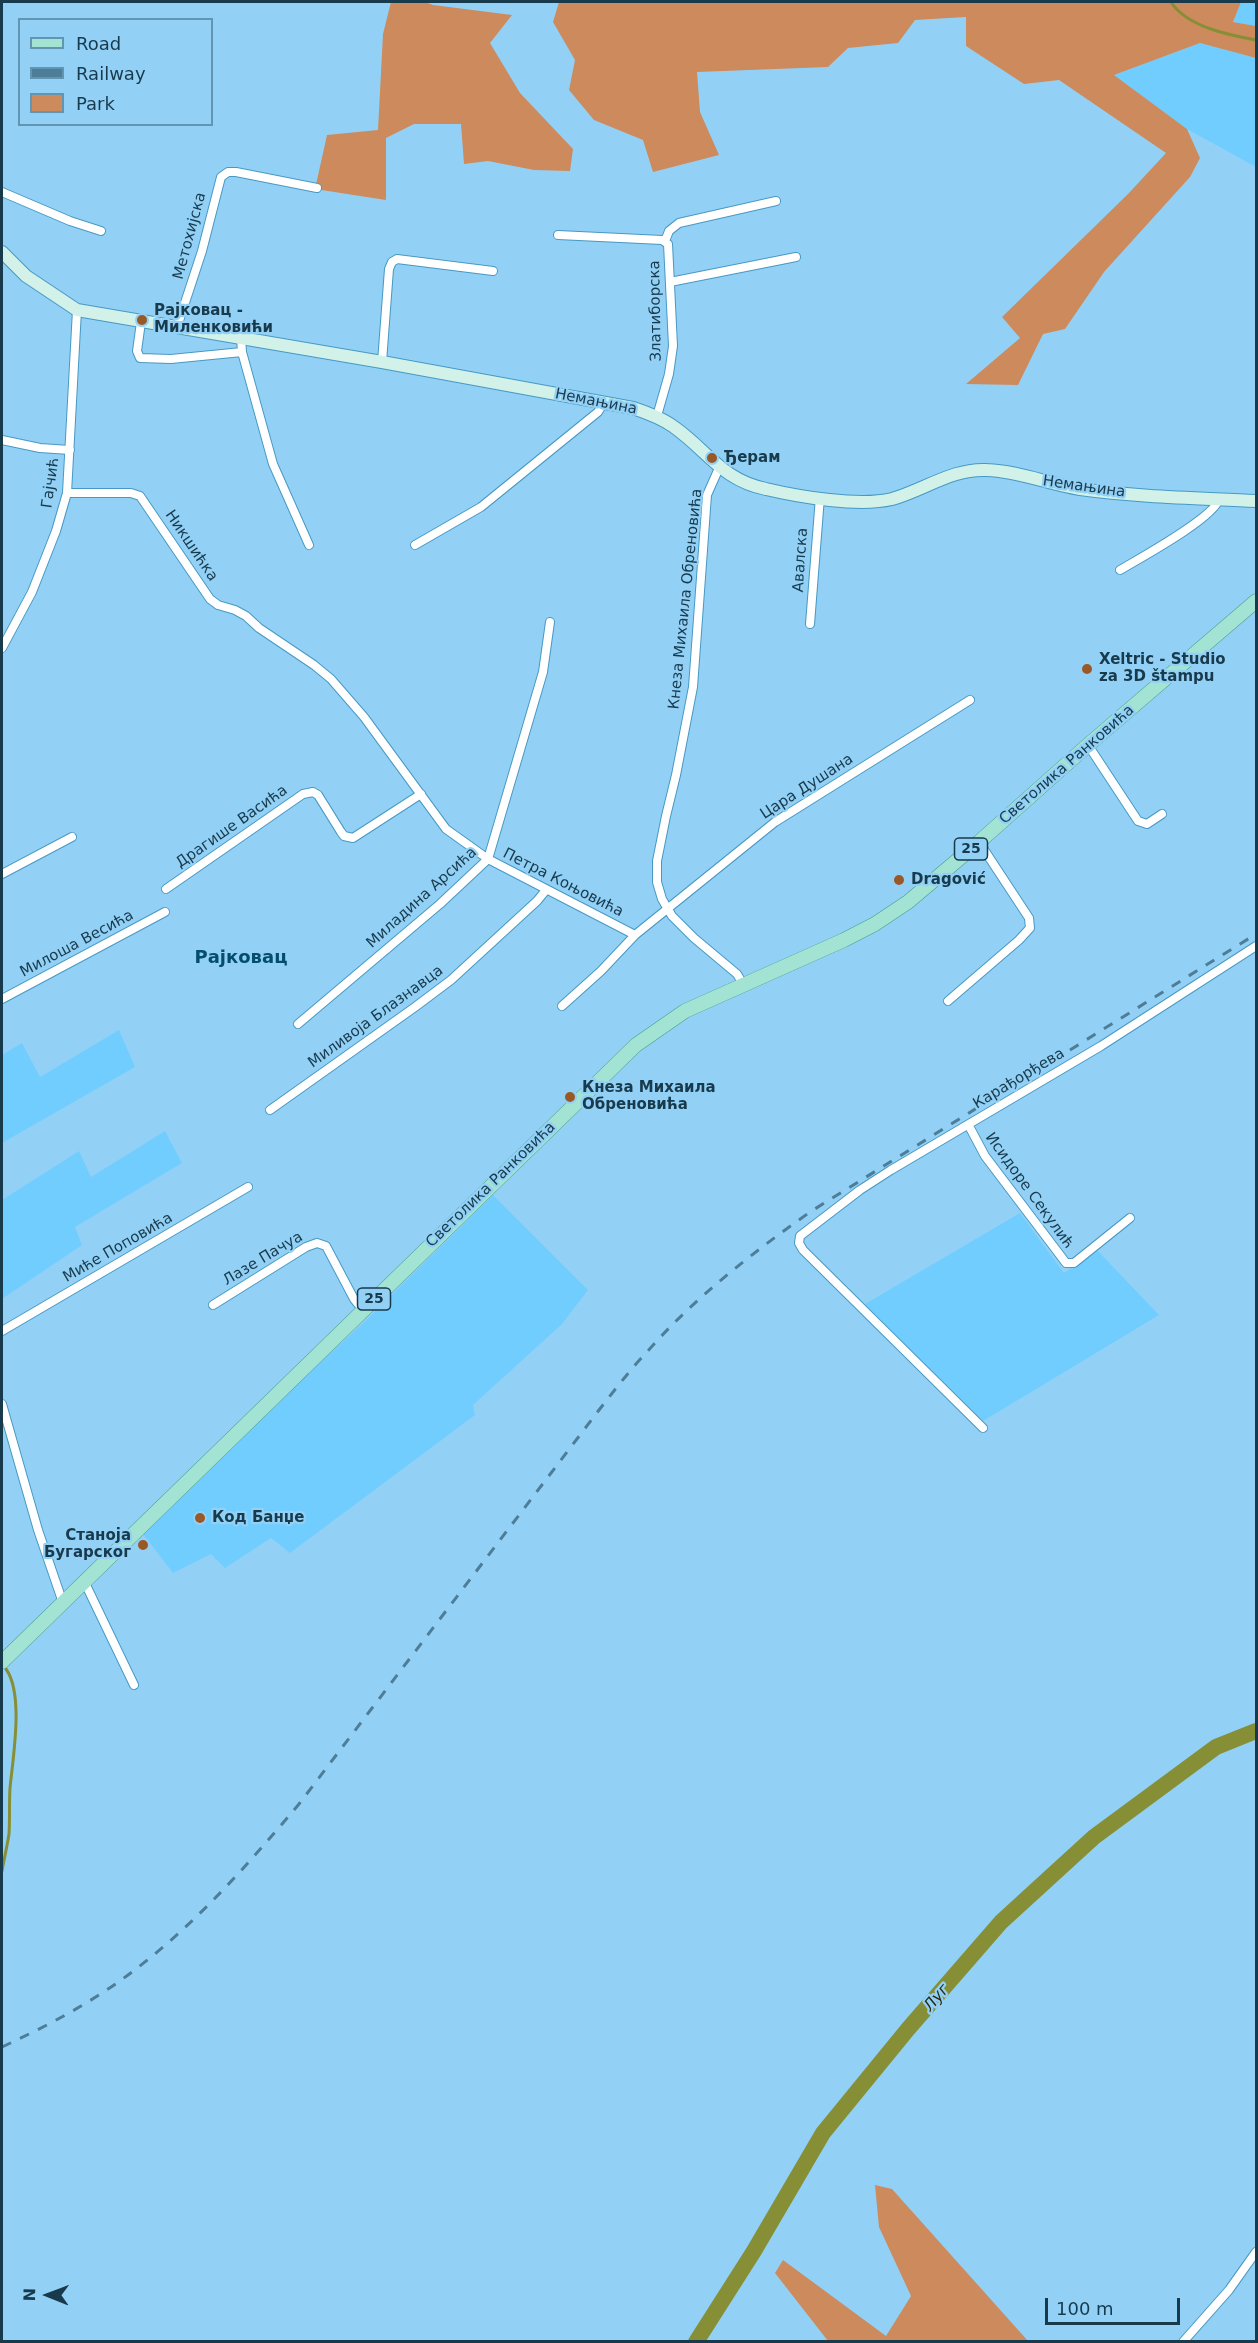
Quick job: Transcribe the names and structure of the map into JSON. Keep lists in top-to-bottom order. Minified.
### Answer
{"streets":{"main road":["Светолика Ранковића","25"],"street":["Метохијска","Златиборска","Немањина","Гајчић","Никшићка","Авалска","Кнеза Михаила Обреновића","Цара Душана","Драгише Васића","Петра Коњовића","Миладина Арсића","Милоша Весића","Миливоја Блазнавца","Карађорђева","Исидоре Секулић","Миће Поповића","Лазе Пачуа"]},"crossings":[["Метохијска","Немањина"],["Златиборска","Немањина"],["Немањина","Гајчић"],["Немањина","Авалска"],["Немањина","Кнеза Михаила Обреновића"],["Гајчић","Никшићка"],["Никшићка","Петра Коњовића"],["Кнеза Михаила Обреновића","Светолика Ранковића"],["Кнеза Михаила Обреновића","Цара Душана"],["Светолика Ранковића","Лазе Пачуа"],["Цара Душана","Петра Коњовића"],["Драгише Васића","Петра Коњовића"],["Петра Коњовића","Миладина Арсића"],["Петра Коњовића","Миливоја Блазнавца"],["Карађорђева","Исидоре Секулић"]],"districts":["Рајковац"],"water":["Луг"],"places":["Рајковац - Миленковићи","Ђерам","Xeltric - Studio za 3D štampu","Dragović","Кнеза Михаила Обреновића","Код Банџе","Станоја Бугарског"],"legend":["Road","Railway","Park"],"scale_bar":"100 m","north":"left"}
